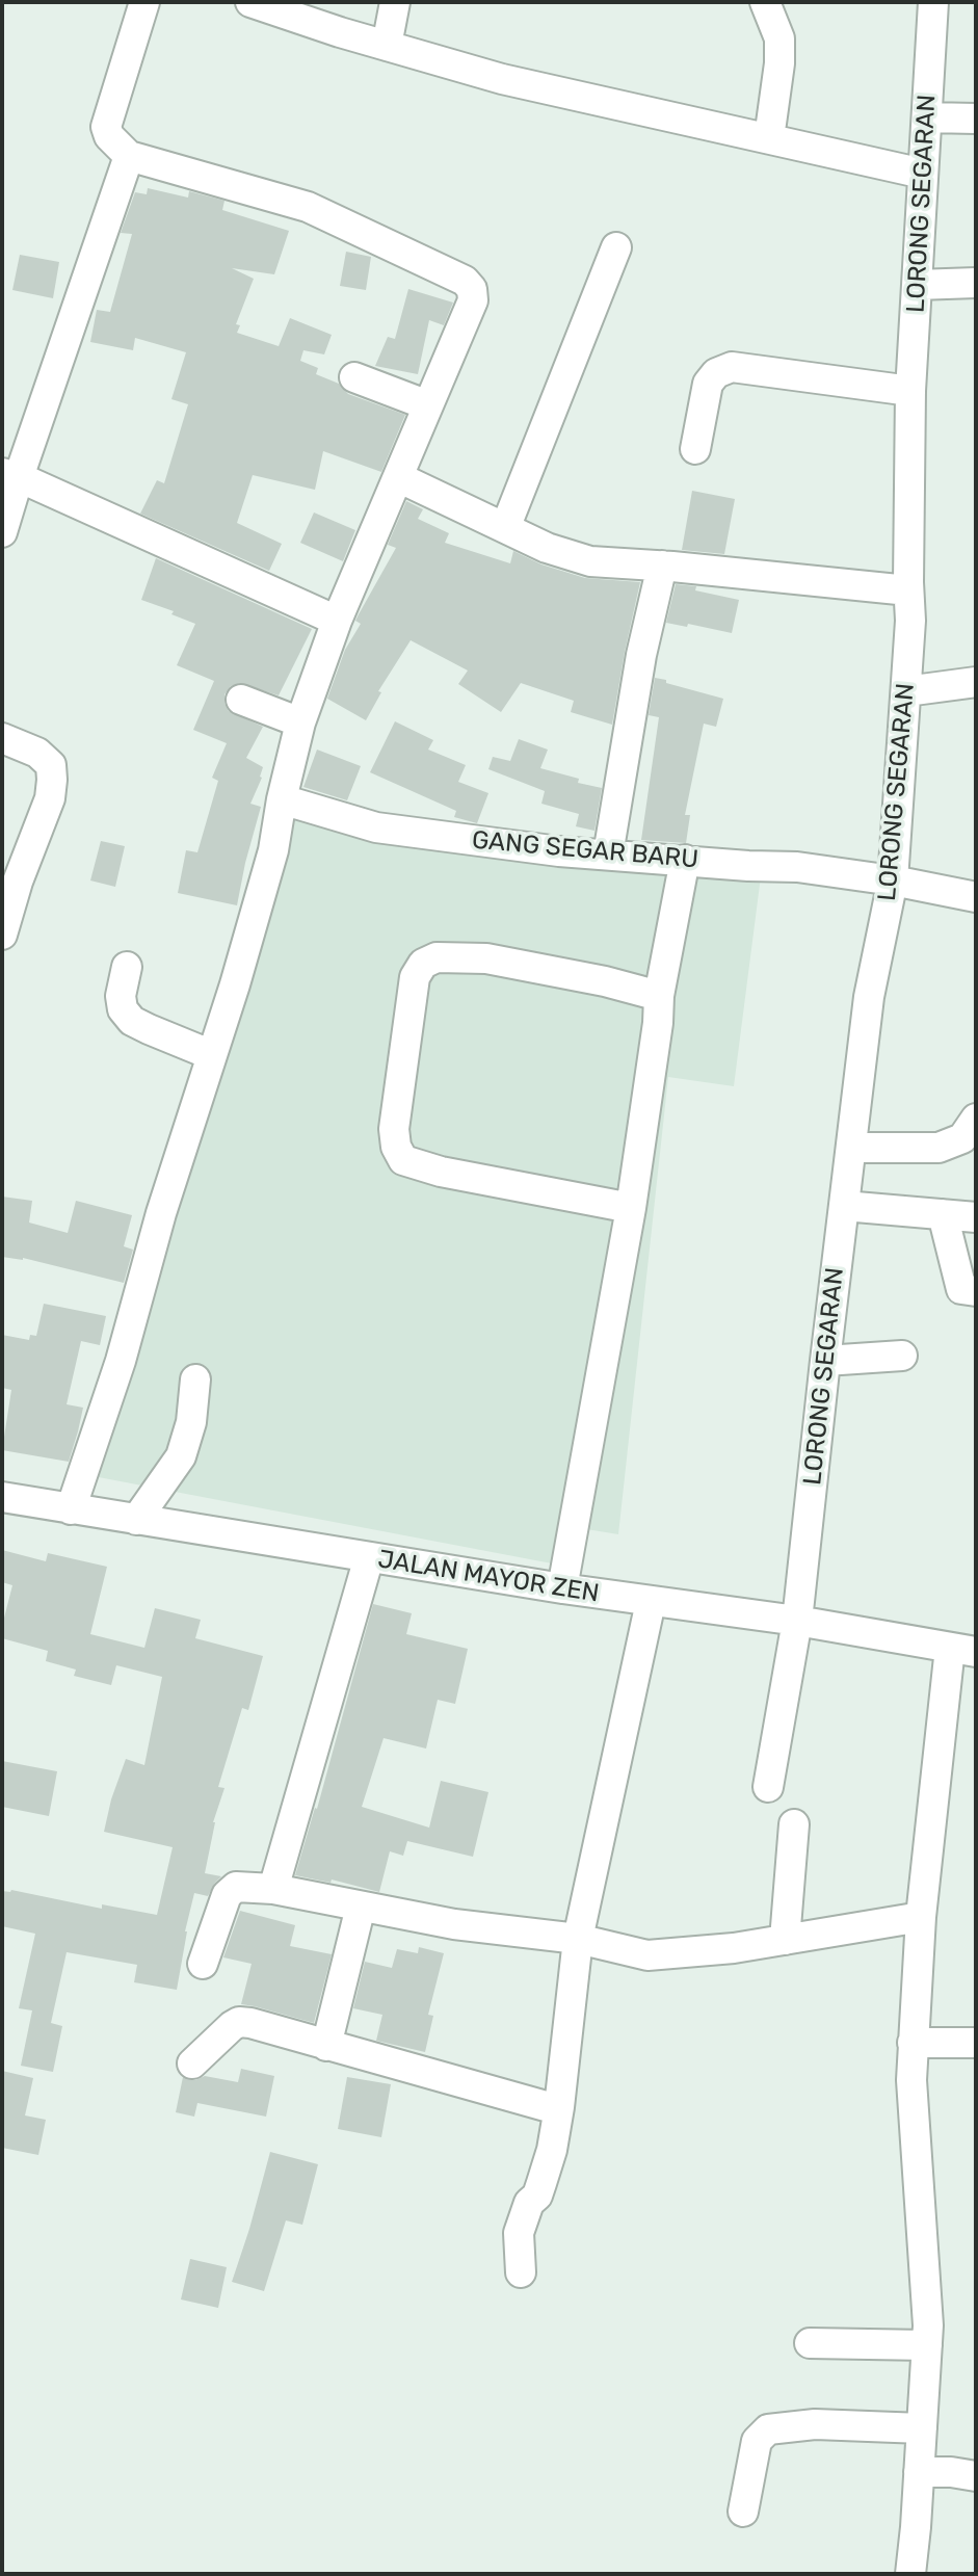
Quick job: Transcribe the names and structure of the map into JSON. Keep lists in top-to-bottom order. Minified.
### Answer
{"streets":{"street":["LORONG SEGARAN","GANG SEGAR BARU","JALAN MAYOR ZEN"]},"crossings":[["LORONG SEGARAN","GANG SEGAR BARU"],["LORONG SEGARAN","JALAN MAYOR ZEN"]]}
